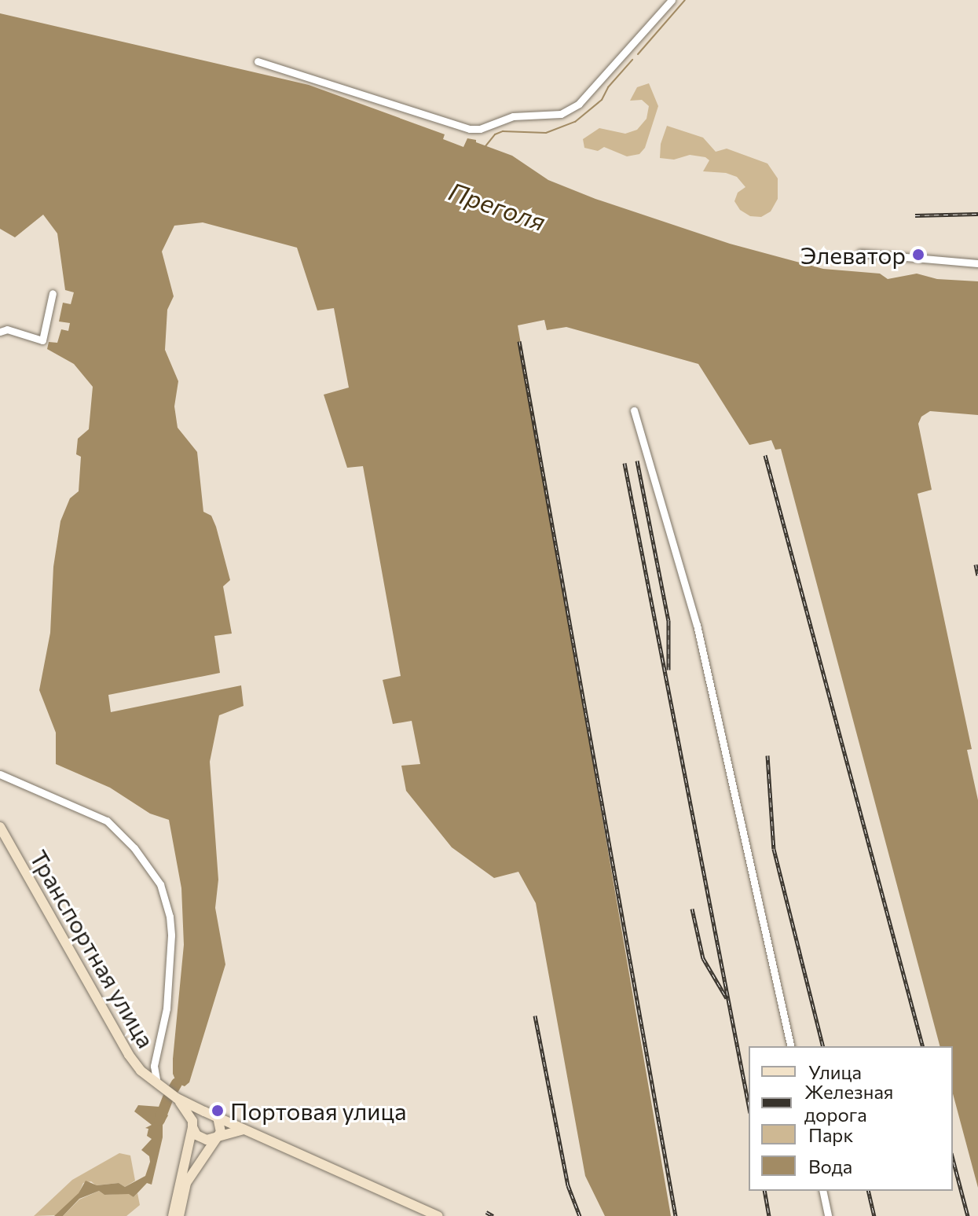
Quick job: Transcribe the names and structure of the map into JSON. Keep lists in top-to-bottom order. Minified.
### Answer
{"streets":{"main road":["Транспортная улица"]},"water":["Преголя"],"places":["Элеватор","Портовая улица"],"legend":["Улица","Железная дорога","Парк","Вода"]}
